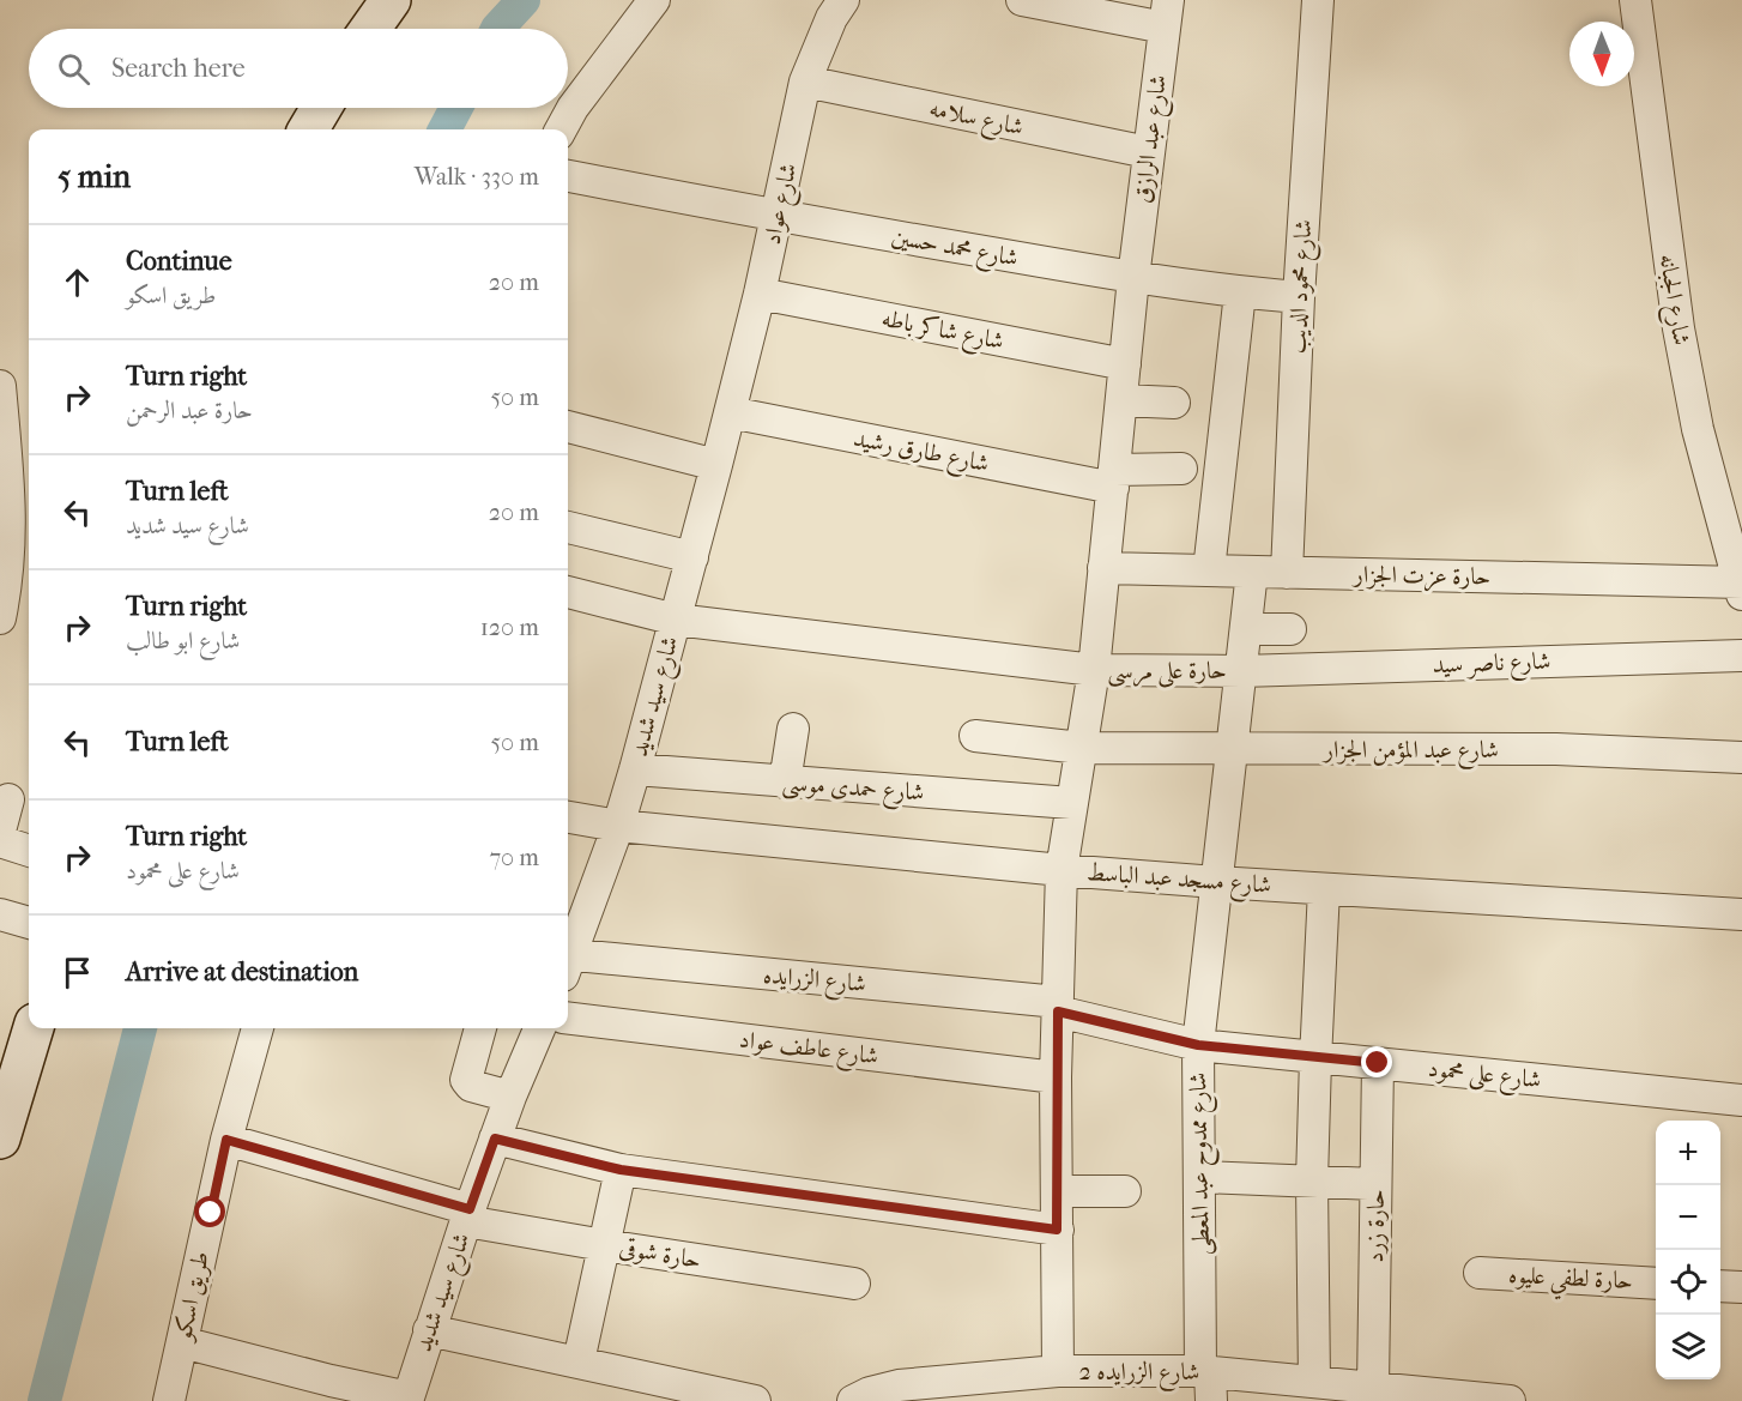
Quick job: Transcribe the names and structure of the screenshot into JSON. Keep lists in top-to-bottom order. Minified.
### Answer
{"streets":{"street":["شارع سلامه","شارع عبد الرازق","شارع عواد","شارع محمد حسين","شارع محمود الديب","شارع الجبانه","شارع شاكر باطه","شارع طارق رشيد","حارة عزت الجزار","شارع ناصر سيد","حارة على مرسى","شارع سيد شديد","شارع عبد المؤمن الجزار","شارع حمدى موسى","شارع مسجد عبد الباسط","شارع الزرايده","شارع عاطف عواد","شارع على محمود","شارع ممدوح عبد المعطى","حارة زرد","حارة شوقى","حارة لطفي عليوه","طريق اسكو","شارع الزرايده 2"]},"crossings":[["شارع سلامه","شارع عبد الرازق"],["شارع سلامه","شارع عواد"],["شارع عبد الرازق","شارع محمد حسين"],["شارع عبد الرازق","شارع شاكر باطه"],["شارع عبد الرازق","شارع طارق رشيد"],["شارع عبد الرازق","حارة عزت الجزار"],["شارع عبد الرازق","حارة على مرسى"],["شارع عبد الرازق","شارع عبد المؤمن الجزار"],["شارع عبد الرازق","شارع حمدى موسى"],["شارع عبد الرازق","شارع مسجد عبد الباسط"],["شارع عبد الرازق","شارع الزرايده"],["شارع عبد الرازق","شارع عاطف عواد"],["شارع عبد الرازق","شارع على محمود"],["شارع عبد الرازق","شارع الزرايده 2"],["شارع عواد","شارع محمد حسين"],["شارع عواد","شارع شاكر باطه"],["شارع عواد","شارع طارق رشيد"],["شارع عواد","شارع سيد شديد"],["شارع محمد حسين","شارع محمود الديب"],["شارع محمود الديب","حارة عزت الجزار"],["شارع الجبانه","حارة عزت الجزار"],["شارع طارق رشيد","شارع سيد شديد"],["حارة عزت الجزار","شارع ممدوح عبد المعطى"],["شارع ناصر سيد","حارة على مرسى"],["شارع ناصر سيد","شارع ممدوح عبد المعطى"],["حارة على مرسى","شارع سيد شديد"],["حارة على مرسى","شارع ممدوح عبد المعطى"],["شارع سيد شديد","شارع حمدى موسى"],["شارع سيد شديد","شارع مسجد عبد الباسط"],["شارع سيد شديد","حارة شوقى"],["شارع عبد المؤمن الجزار","شارع ممدوح عبد المعطى"],["شارع مسجد عبد الباسط","شارع ممدوح عبد المعطى"],["شارع الزرايده","شارع على محمود"],["شارع على محمود","شارع ممدوح عبد المعطى"],["شارع على محمود","حارة زرد"],["شارع ممدوح عبد المعطى","شارع الزرايده 2"],["حارة زرد","شارع الزرايده 2"],["حارة شوقى","طريق اسكو"]],"north":"bottom","page":{"search":"Search here","heading":["5 min","Walk · 330 m"],"list":[["Continue","طريق اسكو","20 m"],["Turn right","حارة عبد الرحمن","50 m"],["Turn left","شارع سيد شديد","20 m"],["Turn right","شارع ابو طالب","120 m"],["Turn left","50 m"],["Turn right","شارع على محمود","70 m"],"Arrive at destination"],"map_buttons":["+","−"]}}
